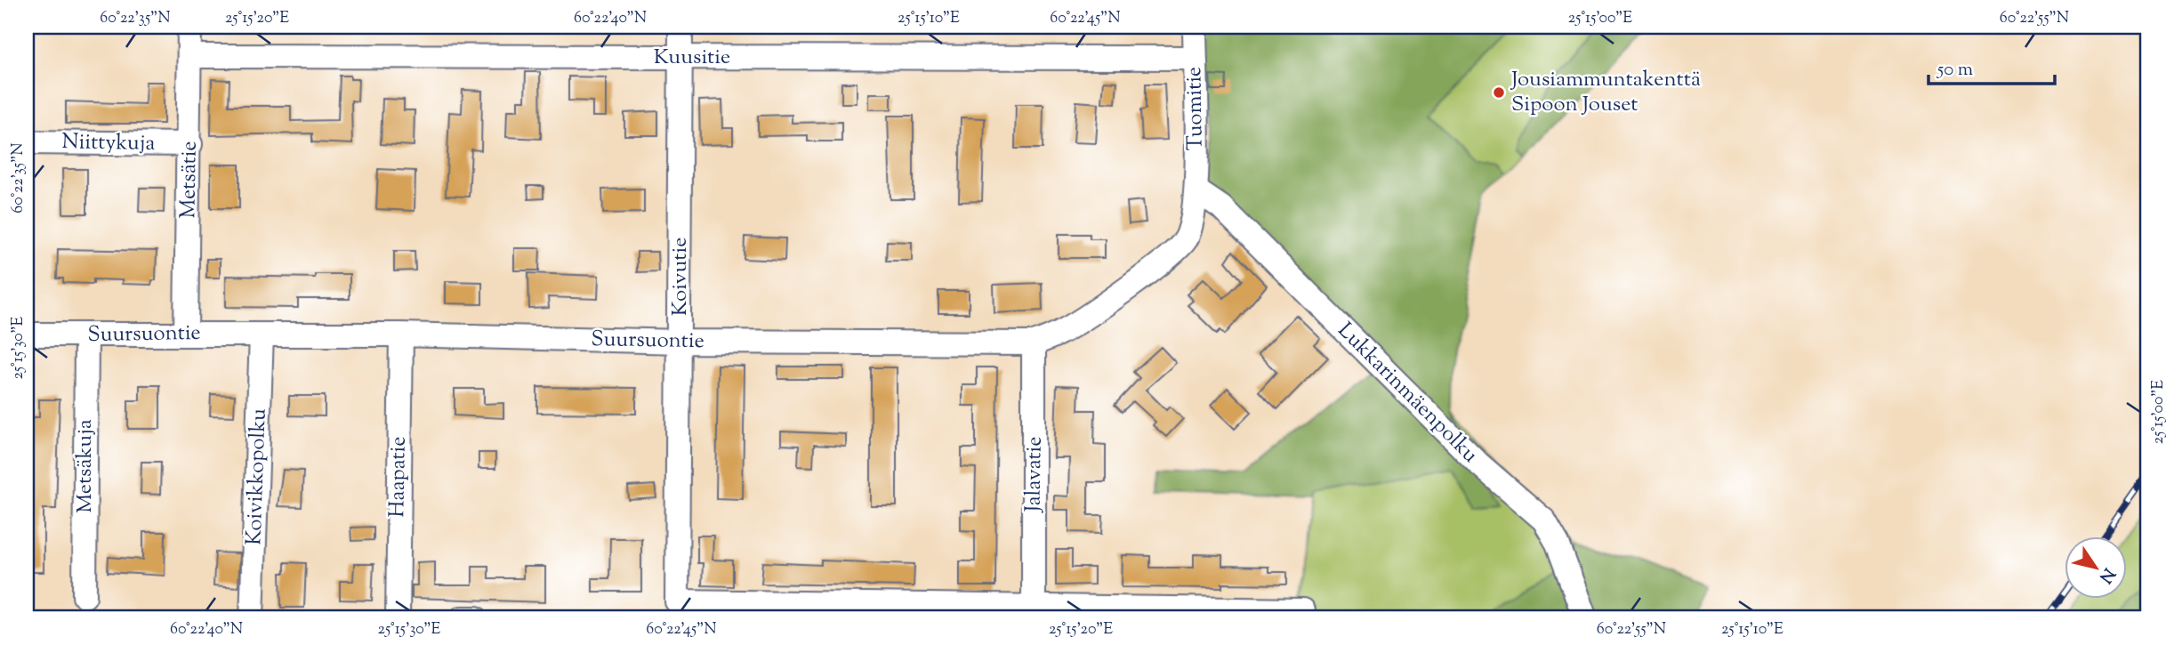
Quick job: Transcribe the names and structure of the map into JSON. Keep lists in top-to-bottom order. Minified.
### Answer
{"streets":{"street":["Kuusitie","Tuomitie","Niittykuja","Metsätie","Koivutie","Suursuontie","Lukkarinmäenpolku","Metsäkuja","Jalavatie","Koivikkopolku","Haapatie"]},"crossings":[["Kuusitie","Tuomitie"],["Kuusitie","Metsätie"],["Kuusitie","Koivutie"],["Tuomitie","Suursuontie"],["Tuomitie","Lukkarinmäenpolku"],["Niittykuja","Metsätie"],["Metsätie","Suursuontie"],["Koivutie","Suursuontie"],["Koivutie","Jalavatie"],["Suursuontie","Lukkarinmäenpolku"],["Suursuontie","Metsäkuja"],["Suursuontie","Jalavatie"],["Suursuontie","Koivikkopolku"],["Suursuontie","Haapatie"]],"places":["Jousiammuntakenttä Sipoon Jouset"],"scale_bar":"50 m","north":"bottom right","coordinates":["60°22'35\"N","25°15'20\"E","60°22'40\"N","25°15'10\"E","60°22'45\"N","25°15'00\"E","60°22'55\"N","25°15'30\"E"]}
